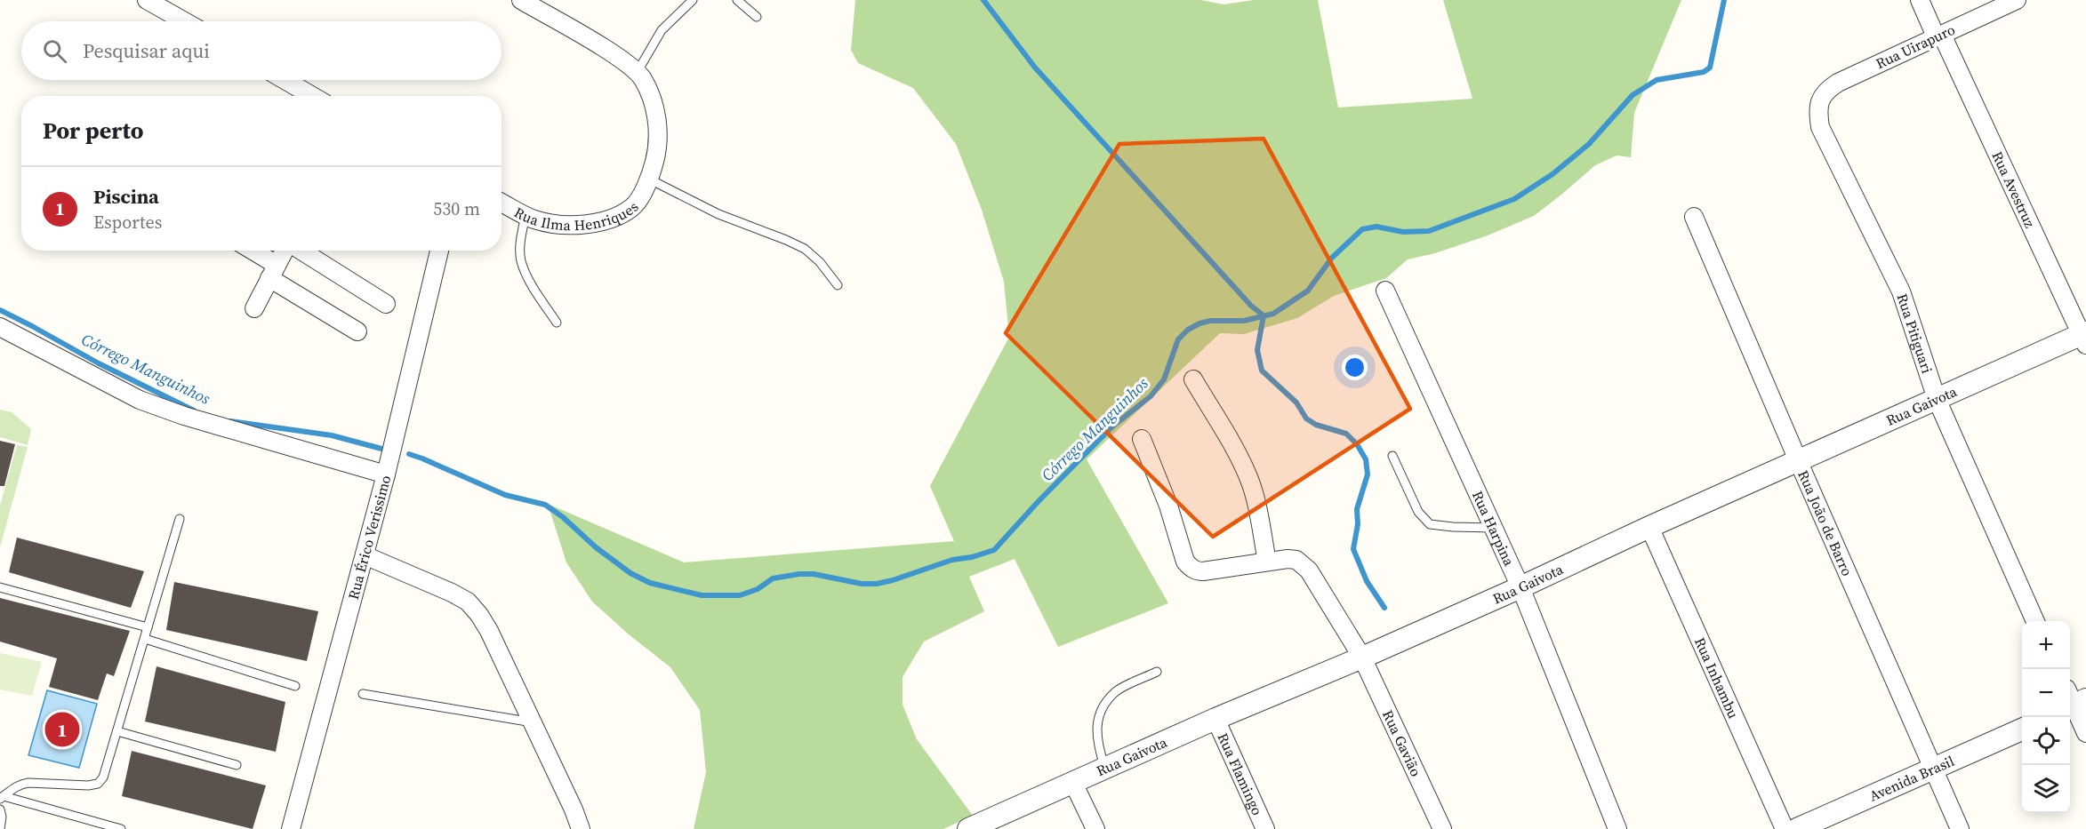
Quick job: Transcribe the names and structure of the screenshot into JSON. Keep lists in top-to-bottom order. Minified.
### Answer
{"streets":{"street":["Rua Uirapuro","Rua Avestruz","Rua Ilma Henriques","Rua Pitiguari","Rua Gaivota","Rua João de Barro","Rua Harpina","Rua Érico Verissimo","Rua Inhambu","Rua Gavião","Rua Flamingo","Avenida Brasil"]},"crossings":[["Rua Uirapuro","Rua Avestruz"],["Rua Uirapuro","Rua Pitiguari"],["Rua Avestruz","Rua Gaivota"],["Rua Pitiguari","Rua Gaivota"],["Rua Gaivota","Rua João de Barro"],["Rua Gaivota","Rua Harpina"],["Rua Gaivota","Rua Inhambu"],["Rua Gaivota","Rua Gavião"],["Rua Gaivota","Rua Flamingo"],["Rua João de Barro","Avenida Brasil"]],"water":["Córrego Manguinhos"],"page":{"search":"Pesquisar aqui","heading":"Por perto","list":[{"mark":"1","name":"Piscina","note":"Esportes","value":"530 m"}],"map_buttons":["+","−"],"pins":"1"}}
